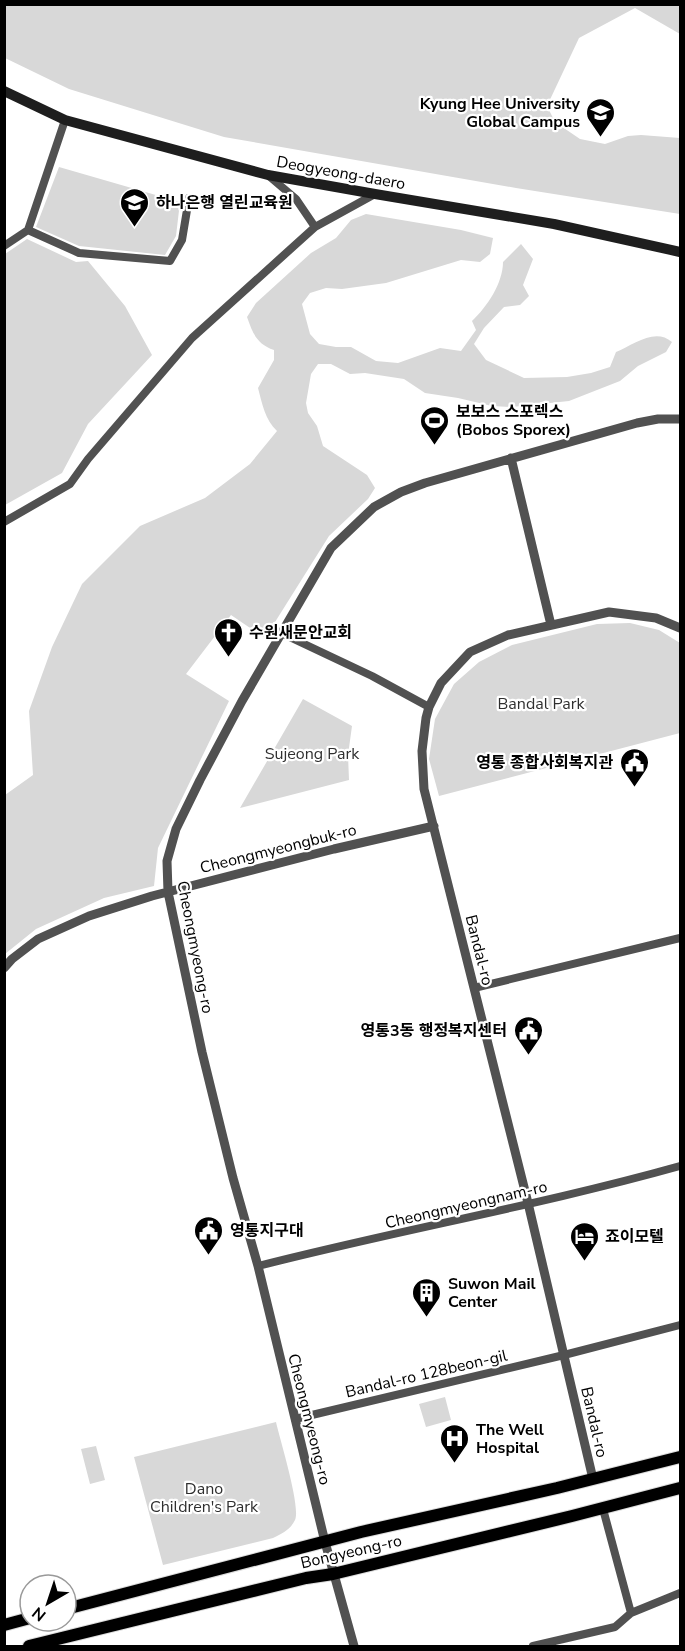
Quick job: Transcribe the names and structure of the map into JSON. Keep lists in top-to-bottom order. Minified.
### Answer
{"streets":{"main road":["Deogyeong-daero","Bongyeong-ro"],"street":["Cheongmyeongbuk-ro","Cheongmyeong-ro","Bandal-ro","Cheongmyeongnam-ro","Bandal-ro 128beon-gil"]},"crossings":[["Cheongmyeongbuk-ro","Cheongmyeong-ro"],["Cheongmyeongbuk-ro","Bandal-ro"],["Cheongmyeong-ro","Cheongmyeongnam-ro"],["Cheongmyeong-ro","Bandal-ro 128beon-gil"],["Cheongmyeong-ro","Bongyeong-ro"],["Bandal-ro","Cheongmyeongnam-ro"],["Bandal-ro","Bandal-ro 128beon-gil"],["Bandal-ro","Bongyeong-ro"]],"parks":["Bandal Park","Sujeong Park","Dano Children's Park"],"places":{"school or university":["Kyung Hee University Global Campus","하나은행 열린교육원"],"sports":["보보스 스포렉스 (Bobos Sporex)"],"church":["수원새문안교회"],"public building":["영통 종합사회복지관","영통3동 행정복지센터","영통지구대"],"hotel":["죠이모텔"],"building":["Suwon Mail Center"],"hospital":["The Well Hospital"]},"north":"bottom left"}
